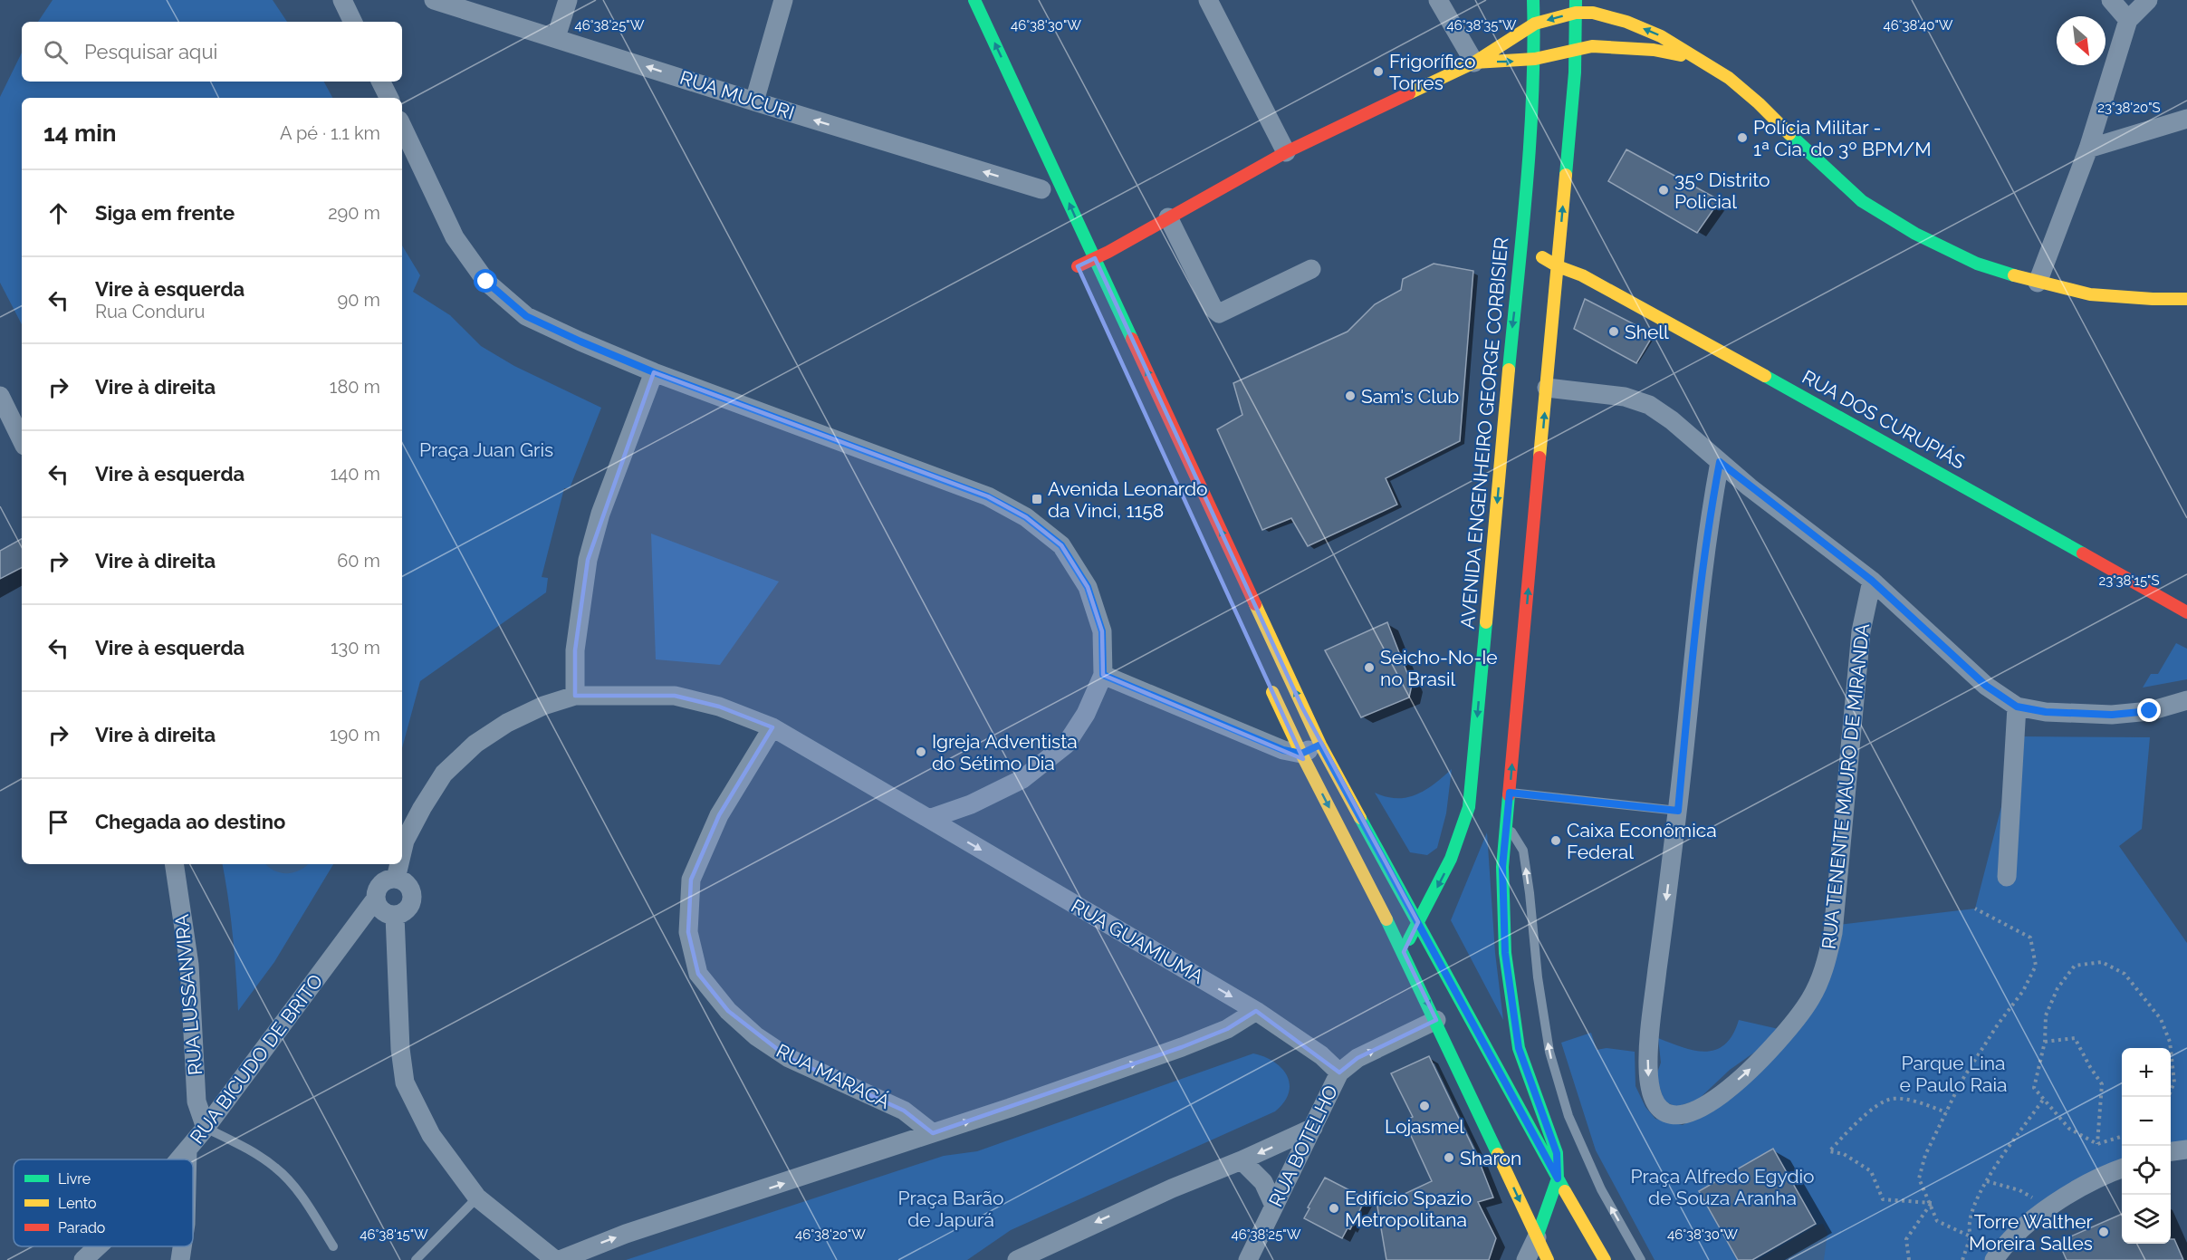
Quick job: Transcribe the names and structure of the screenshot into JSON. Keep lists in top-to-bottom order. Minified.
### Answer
{"streets":{"main road":["RUA DOS CURUPIÁS","AVENIDA ENGENHEIRO GEORGE CORBISIER"],"street":["RUA MUCURI","RUA TENENTE MAURO DE MIRANDA","RUA GUAMIUMA","RUA LUSSANVIRA","RUA BICUDO DE BRITO","RUA MARACÁ","RUA BOTELHO"]},"crossings":[["RUA DOS CURUPIÁS","AVENIDA ENGENHEIRO GEORGE CORBISIER"],["RUA GUAMIUMA","RUA BICUDO DE BRITO"],["RUA GUAMIUMA","RUA MARACÁ"],["RUA GUAMIUMA","RUA BOTELHO"],["RUA LUSSANVIRA","RUA BICUDO DE BRITO"]],"one_way":["RUA MUCURI"],"parks":["Praça Juan Gris","Parque Lina e Paulo Raia","Praça Alfredo Egydio de Souza Aranha","Praça Barão de Japurá"],"places":{"other":["Frigorífico Torres","Polícia Militar - 1ª Cia. do 3º BPM/M","35º Distrito Policial","Shell","Sam's Club","Seicho-No-Ie no Brasil","Igreja Adventista do Sétimo Dia","Caixa Econômica Federal","Lojasmel","Sharon","Edifício Spazio Metropolitana","Torre Walther Moreira Salles"],"transit":["Avenida Leonardo da Vinci, 1158"]},"legend":["Livre","Lento","Parado"],"north":"bottom right","page":{"search":"Pesquisar aqui","heading":["14 min","A pé · 1.1 km"],"list":[["Siga em frente","290 m"],["Vire à esquerda","Rua Conduru","90 m"],["Vire à direita","180 m"],["Vire à esquerda","140 m"],["Vire à direita","60 m"],["Vire à esquerda","130 m"],["Vire à direita","190 m"],"Chegada ao destino"],"map_buttons":["+","−"]},"coordinates":["46°38'25\"W","46°38'30\"W","46°38'35\"W","46°38'40\"W","23°38'20\"S","23°38'15\"S","46°38'15\"W","46°38'20\"W"]}
